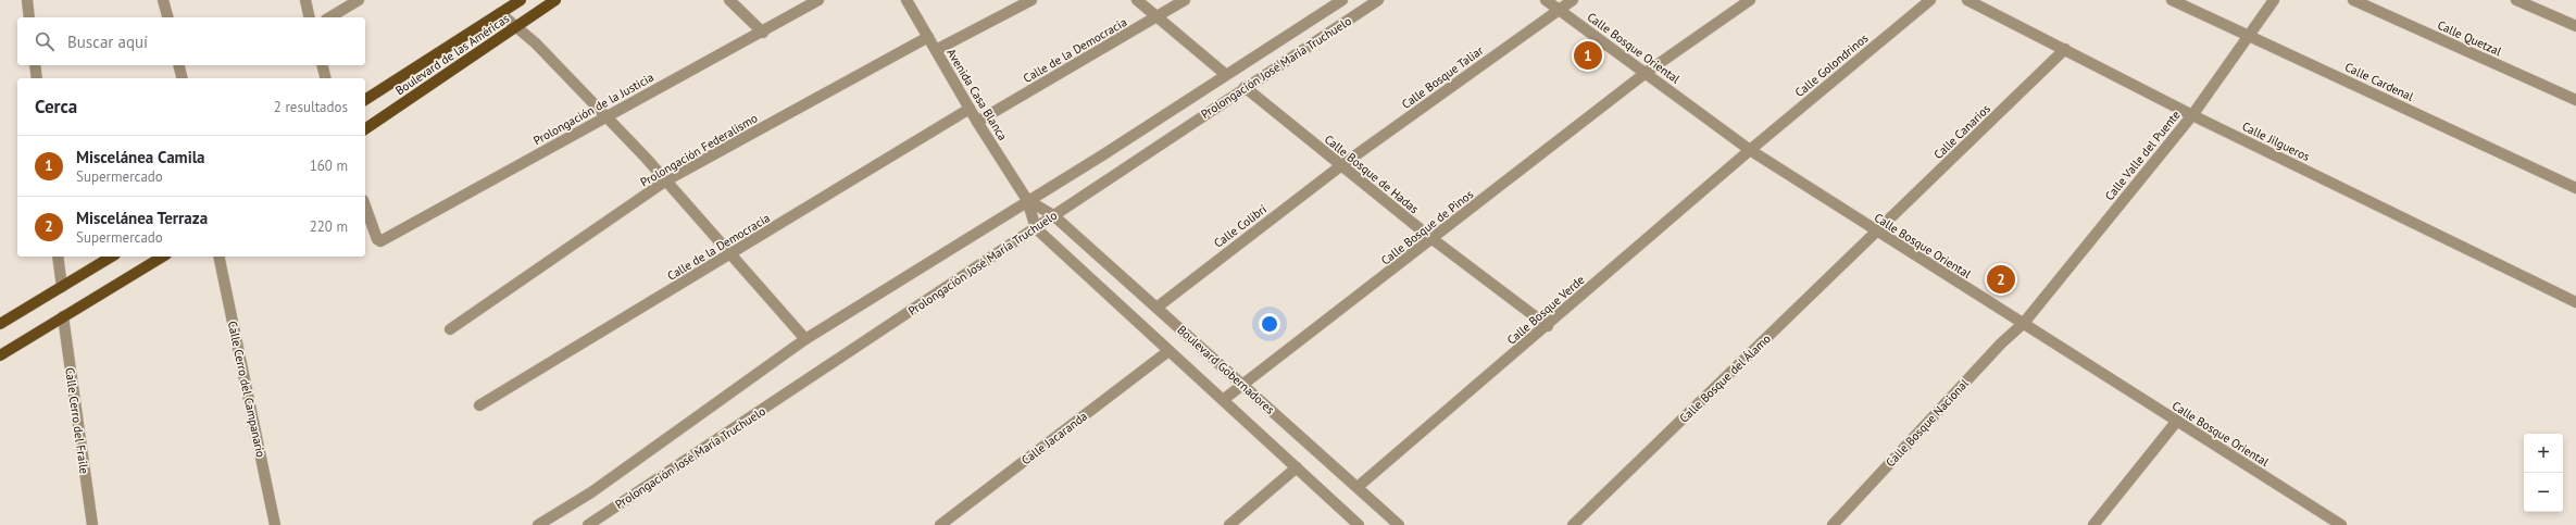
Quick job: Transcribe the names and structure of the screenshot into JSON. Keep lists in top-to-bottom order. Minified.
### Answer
{"streets":{"main road":["Boulevard de las Américas"],"street":["Calle Quetzal","Calle Bosque Oriental","Calle de la Democracia","Calle Golondrinos","Prolongación José María Truchuelo","Calle Bosque Taliar","Calle Cardenal","Avenida Casa Blanca","Prolongación de la Justicia","Calle Canarios","Calle Jilgueros","Prolongación Federalismo","Calle Valle del Puente","Calle Bosque de Hadas","Calle Colibrí","Calle Bosque de Pinos","Calle Bosque Verde","Boulevard Gobernadores","Calle Bosque del Álamo","Calle Cerro del Campanario","Calle Cerro del Fraile","Calle Bosque Nacional","Calle Jacaranda"]},"crossings":[["Calle Bosque Oriental","Calle Golondrinos"],["Calle Bosque Oriental","Calle Bosque Taliar"],["Calle Bosque Oriental","Calle Canarios"],["Calle Bosque Oriental","Calle Valle del Puente"],["Calle Bosque Oriental","Calle Bosque de Pinos"],["Calle Bosque Oriental","Calle Bosque Verde"],["Calle Bosque Oriental","Calle Bosque del Álamo"],["Calle Bosque Oriental","Calle Bosque Nacional"],["Calle de la Democracia","Avenida Casa Blanca"],["Calle Golondrinos","Calle Bosque Verde"],["Prolongación José María Truchuelo","Avenida Casa Blanca"],["Prolongación José María Truchuelo","Calle Bosque de Hadas"],["Prolongación José María Truchuelo","Boulevard Gobernadores"],["Calle Bosque Taliar","Calle Bosque de Hadas"],["Calle Bosque Taliar","Calle Colibrí"],["Calle Cardenal","Calle Valle del Puente"],["Avenida Casa Blanca","Prolongación Federalismo"],["Avenida Casa Blanca","Boulevard Gobernadores"],["Calle Canarios","Calle Jilgueros"],["Calle Canarios","Calle Bosque del Álamo"],["Calle Jilgueros","Calle Valle del Puente"],["Calle Valle del Puente","Calle Bosque Nacional"],["Calle Bosque de Hadas","Calle Colibrí"],["Calle Bosque de Hadas","Calle Bosque de Pinos"],["Calle Bosque de Hadas","Calle Bosque Verde"],["Calle Colibrí","Boulevard Gobernadores"],["Calle Bosque de Pinos","Boulevard Gobernadores"],["Calle Bosque Verde","Boulevard Gobernadores"],["Boulevard Gobernadores","Calle Jacaranda"]],"page":{"search":"Buscar aquí","pins":["1","2"],"heading":["Cerca","2 resultados"],"list":[{"mark":"1","name":"Miscelánea Camila","note":"Supermercado","value":"160 m"},{"mark":"2","name":"Miscelánea Terraza","note":"Supermercado","value":"220 m"}],"map_buttons":["+","−"]}}
